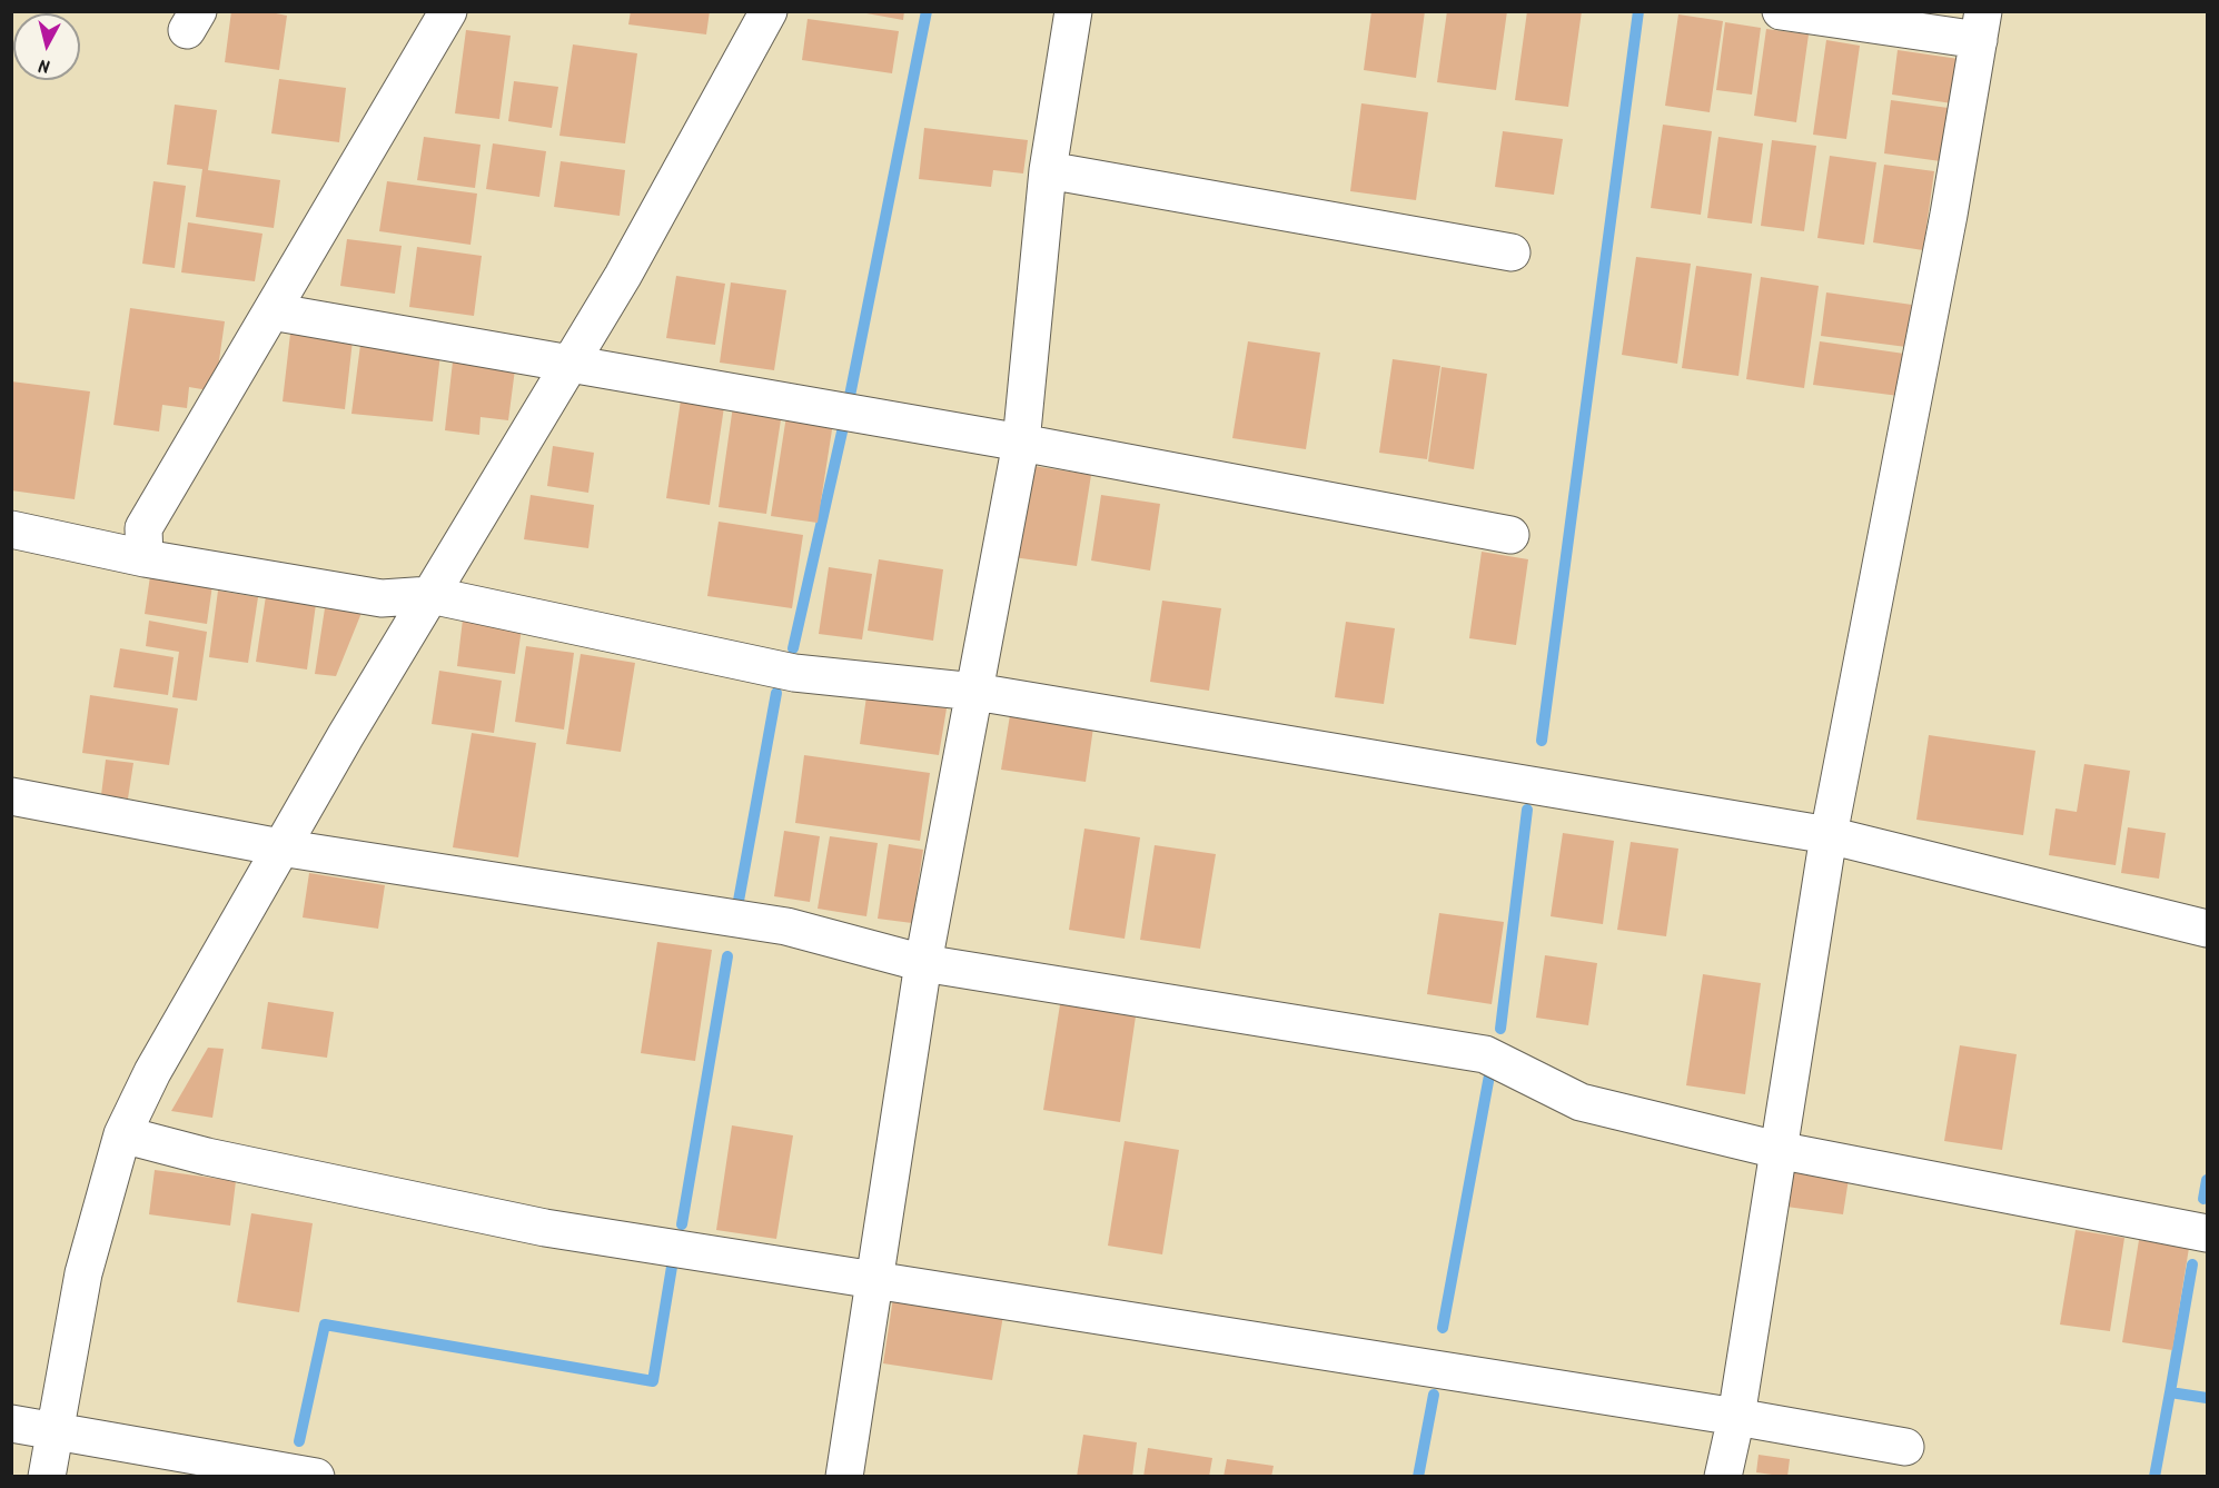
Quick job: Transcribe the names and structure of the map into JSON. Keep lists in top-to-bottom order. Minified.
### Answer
{"north":"bottom"}
